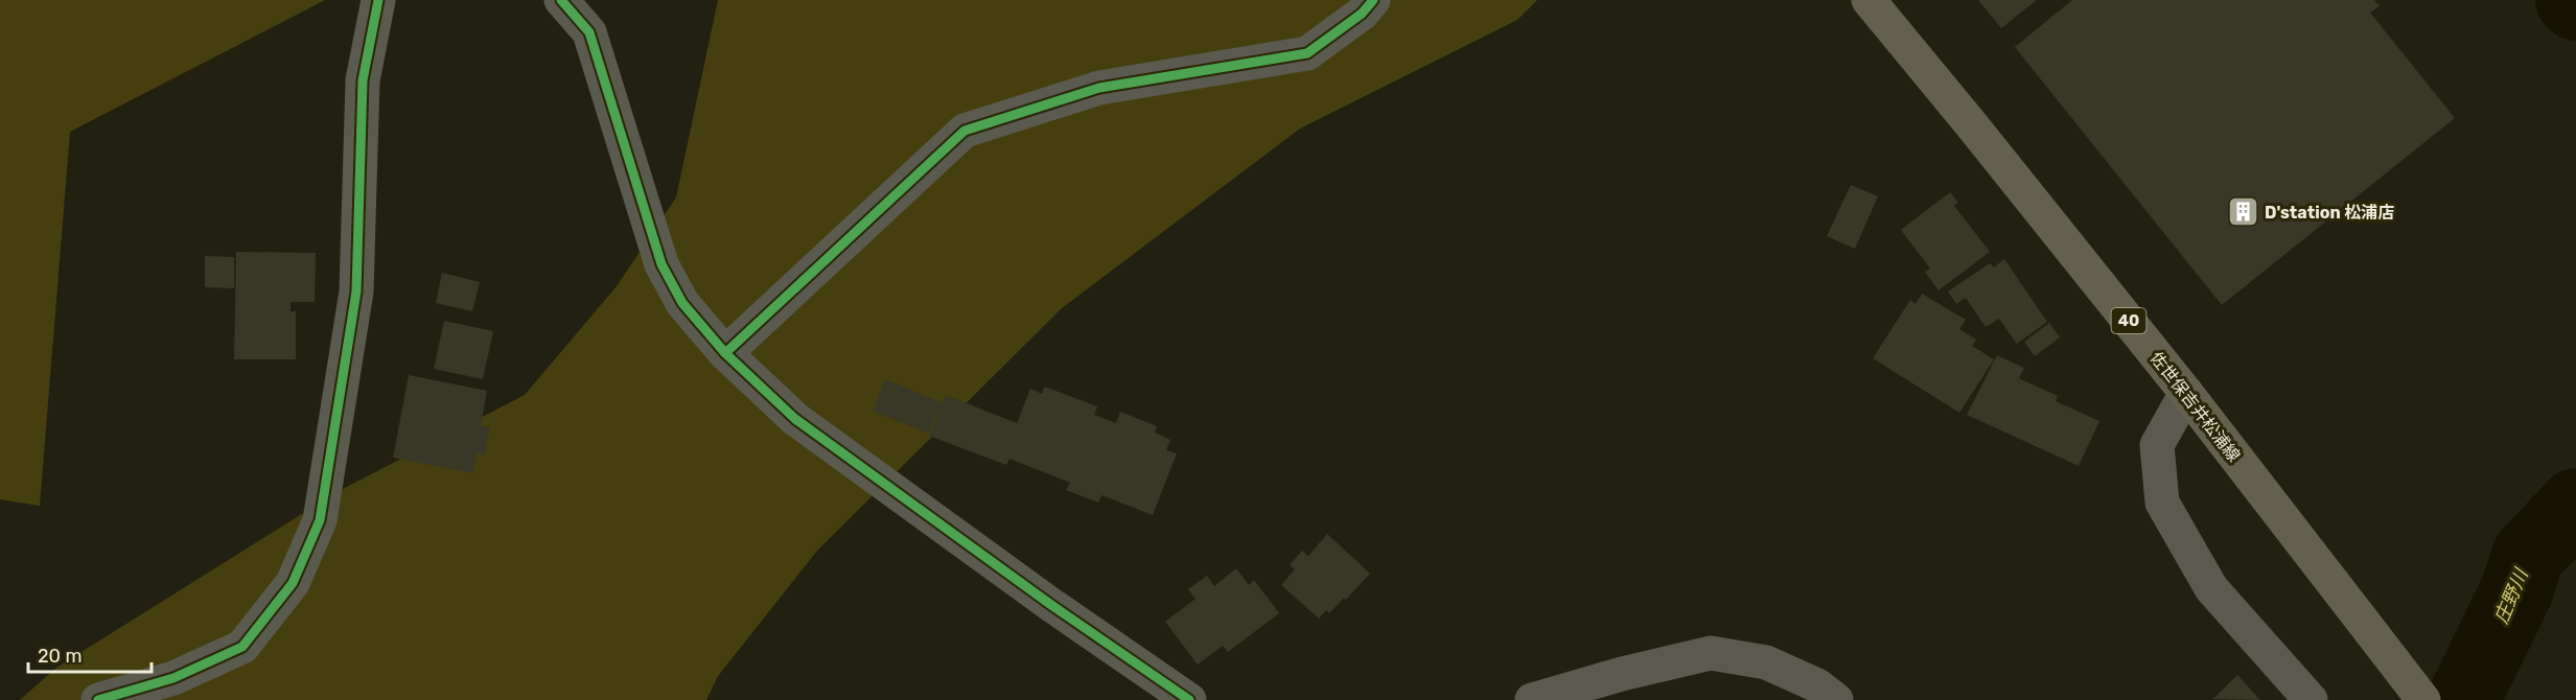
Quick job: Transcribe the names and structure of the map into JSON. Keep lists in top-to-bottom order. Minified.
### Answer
{"streets":{"main road":["40","佐世保吉井松浦線"]},"water":["庄野川"],"places":{"building":["D'station 松浦店"]},"scale_bar":"20 m"}
